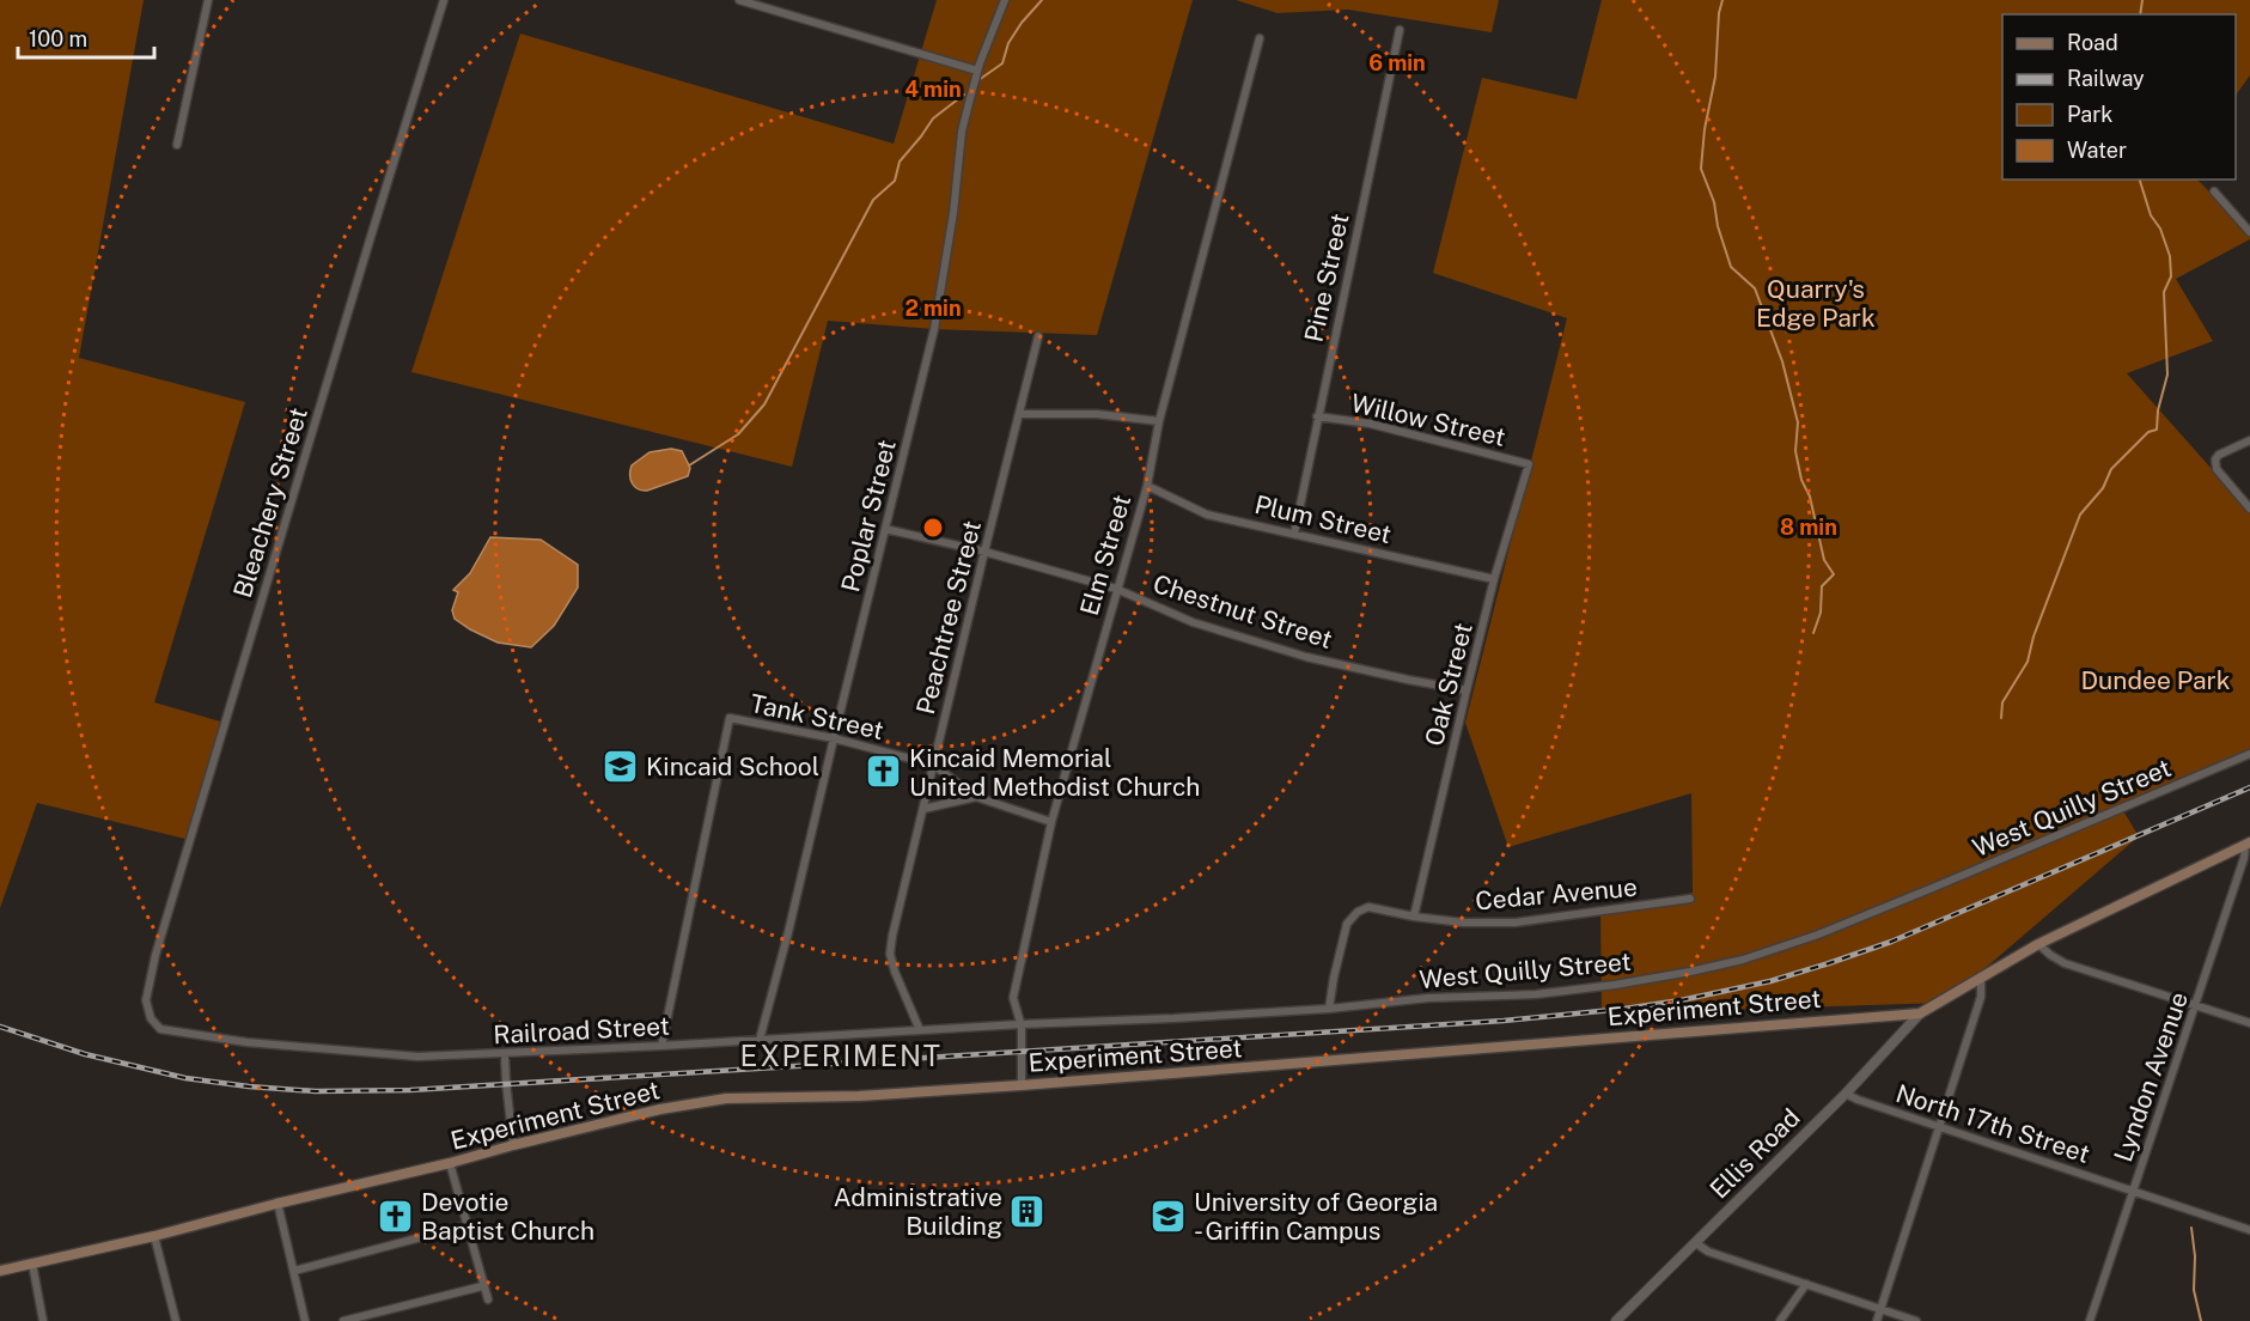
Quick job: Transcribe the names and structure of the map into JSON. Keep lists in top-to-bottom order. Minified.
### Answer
{"streets":{"main road":["Experiment Street"],"street":["Pine Street","Willow Street","Bleachery Street","Poplar Street","Plum Street","Elm Street","Chestnut Street","Peachtree Street","Oak Street","Tank Street","West Quilly Street","Cedar Avenue","Railroad Street","Lyndon Avenue","North 17th Street","Ellis Road"]},"crossings":[["Pine Street","Willow Street"],["Pine Street","Plum Street"],["Willow Street","Oak Street"],["Bleachery Street","Railroad Street"],["Poplar Street","Chestnut Street"],["Poplar Street","Tank Street"],["Poplar Street","Railroad Street"],["Plum Street","Elm Street"],["Plum Street","Oak Street"],["Elm Street","Chestnut Street"],["Elm Street","Tank Street"],["Elm Street","West Quilly Street"],["Elm Street","Experiment Street"],["Elm Street","Railroad Street"],["Chestnut Street","Peachtree Street"],["Chestnut Street","Oak Street"],["Peachtree Street","Tank Street"],["Peachtree Street","Railroad Street"],["Oak Street","Cedar Avenue"],["Tank Street","Railroad Street"],["West Quilly Street","Cedar Avenue"],["West Quilly Street","Railroad Street"],["Experiment Street","Lyndon Avenue"],["Experiment Street","Ellis Road"],["Lyndon Avenue","North 17th Street"],["North 17th Street","Ellis Road"]],"districts":["EXPERIMENT"],"parks":["Quarry's Edge Park","Dundee Park"],"places":{"school or university":["Kincaid School","University of Georgia - Griffin Campus"],"church":["Kincaid Memorial United Methodist Church","Devotie Baptist Church"],"building":["Administrative Building"]},"legend":["Road","Railway","Park","Water"],"scale_bar":"100 m","rings":["6 min","4 min","2 min","8 min"]}
